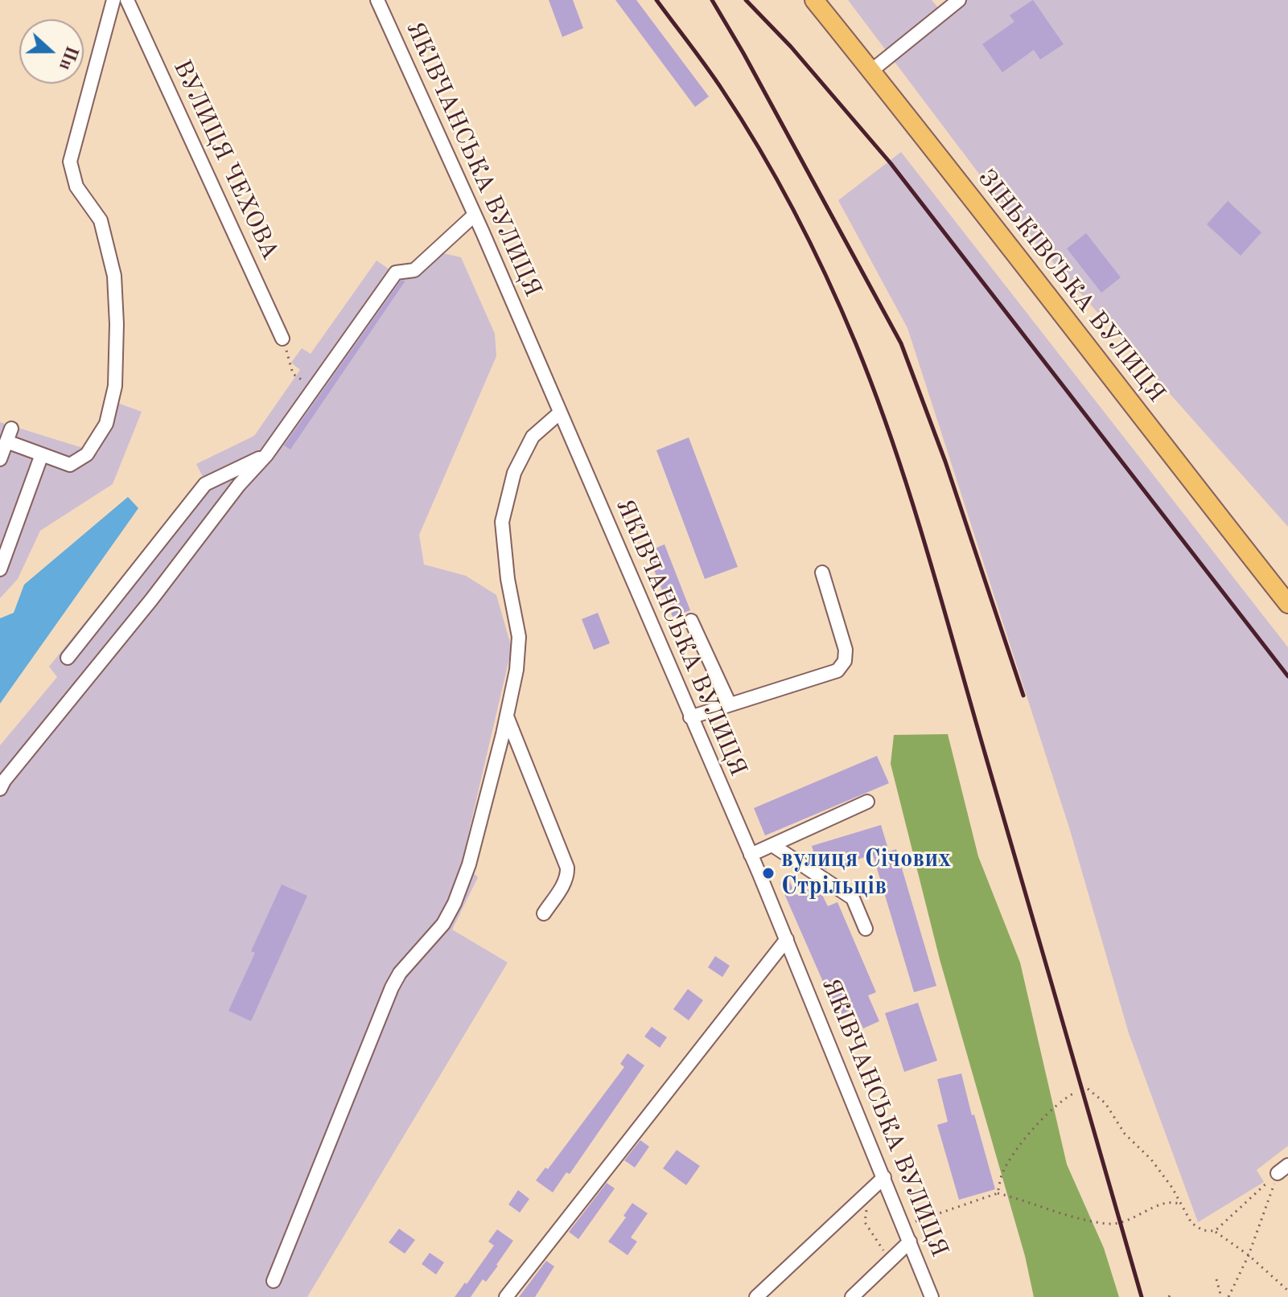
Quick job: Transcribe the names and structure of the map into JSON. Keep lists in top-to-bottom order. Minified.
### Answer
{"streets":{"main road":["ЗІНЬКІВСЬКА ВУЛИЦЯ"],"street":["ЯКІВЧАНСЬКА ВУЛИЦЯ","ВУЛИЦЯ ЧЕХОВА"]},"places":["вулиця Січових Стрільців"],"north":"right"}
